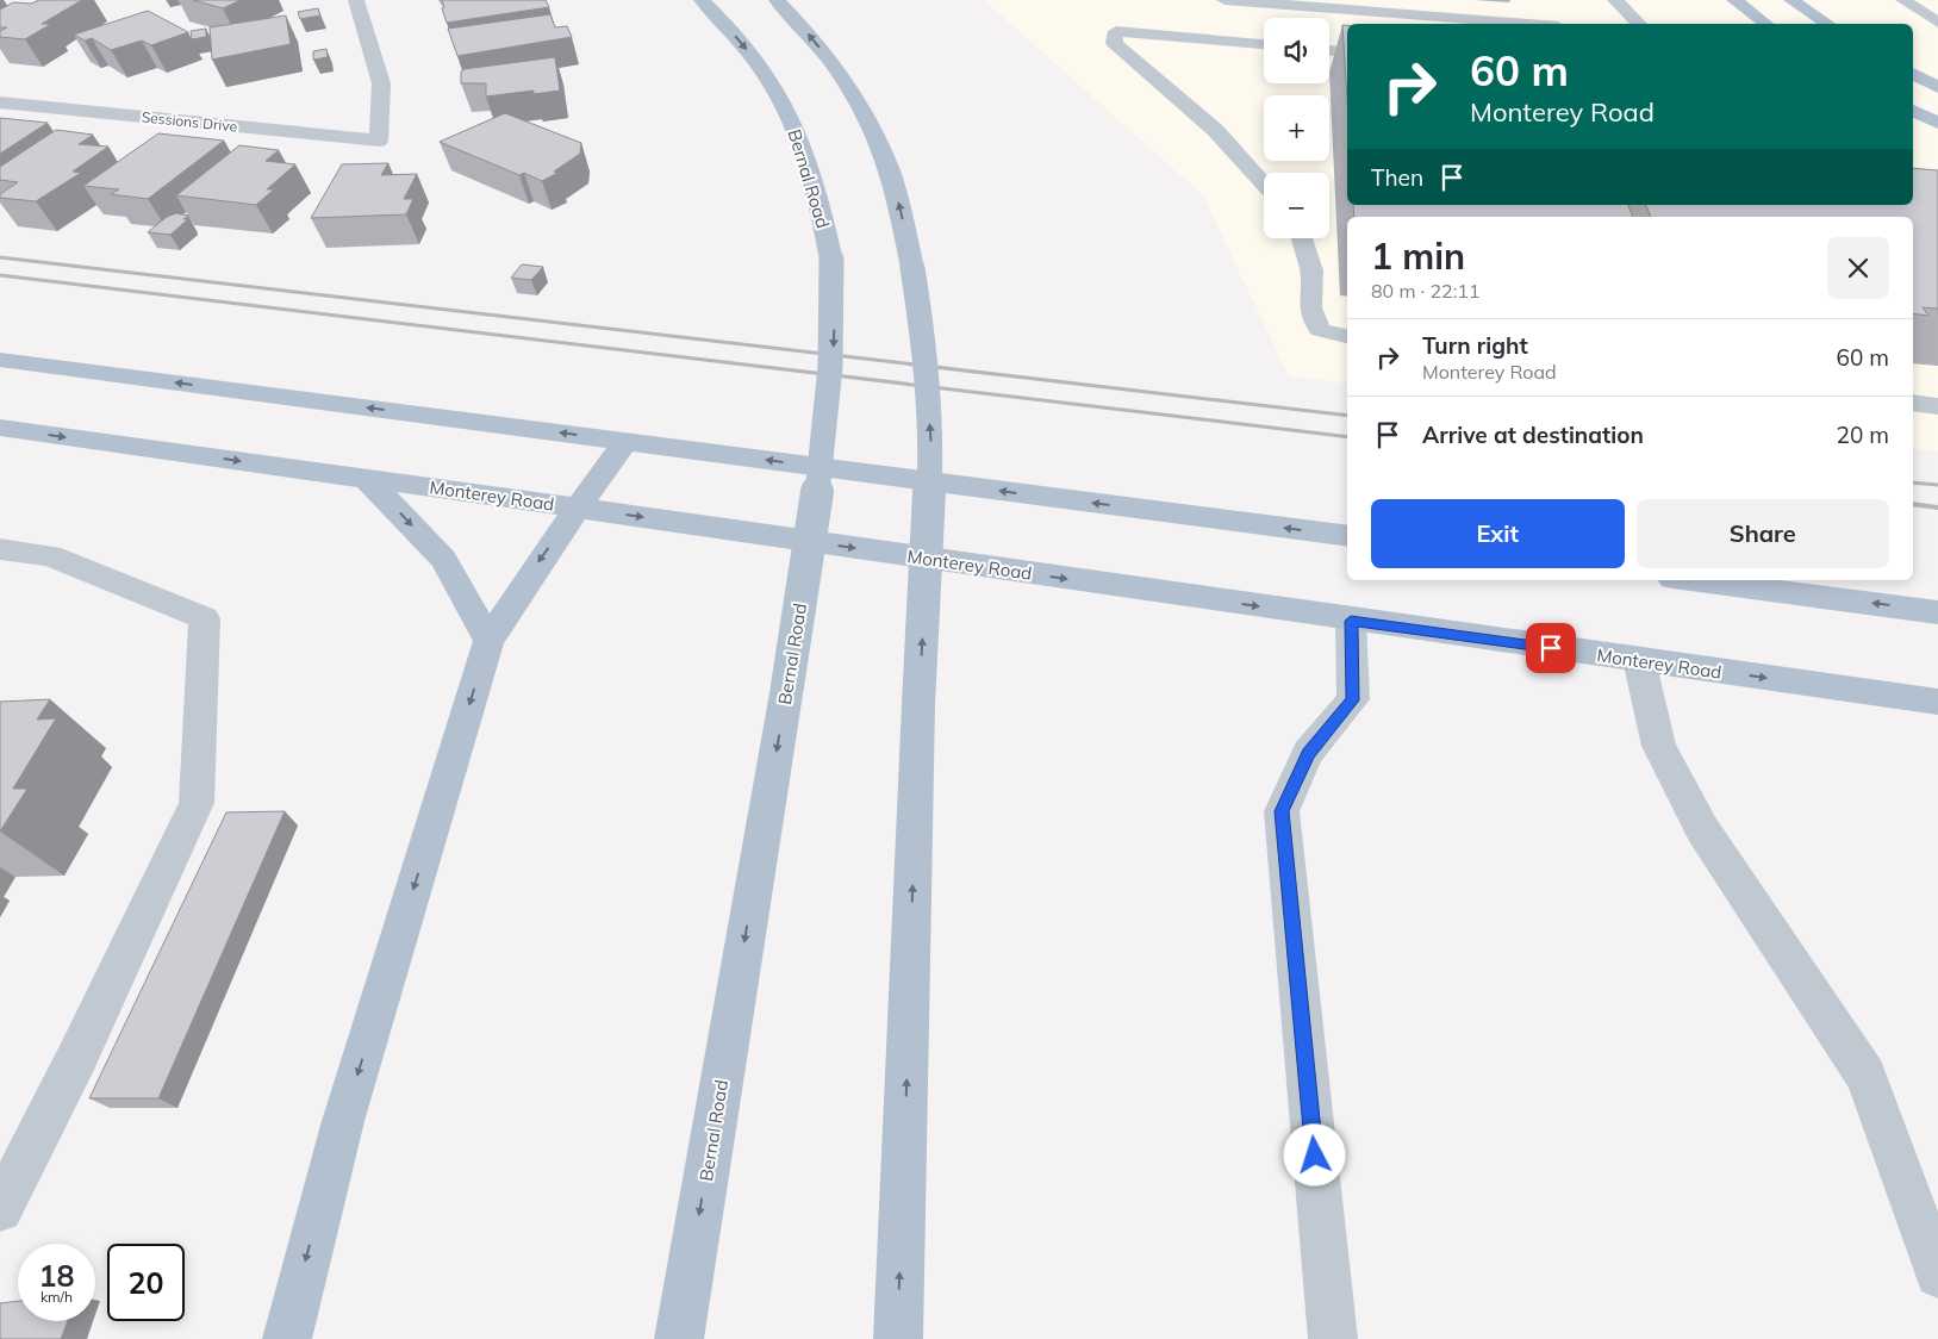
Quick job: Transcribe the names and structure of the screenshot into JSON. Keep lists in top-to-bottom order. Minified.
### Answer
{"streets":{"main road":["Bernal Road","Monterey Road"],"street":["Sessions Drive"]},"page":{"map_buttons":["+","−"],"turn":["60 m","Monterey Road"],"then":"Then","heading":["1 min","80 m · 22:11"],"list":[{"name":"Turn right","note":"Monterey Road","value":"60 m"},{"name":"Arrive at destination","value":"20 m"}],"buttons":["Exit","Share"],"speed":"18 km/h","limit":"20"}}
